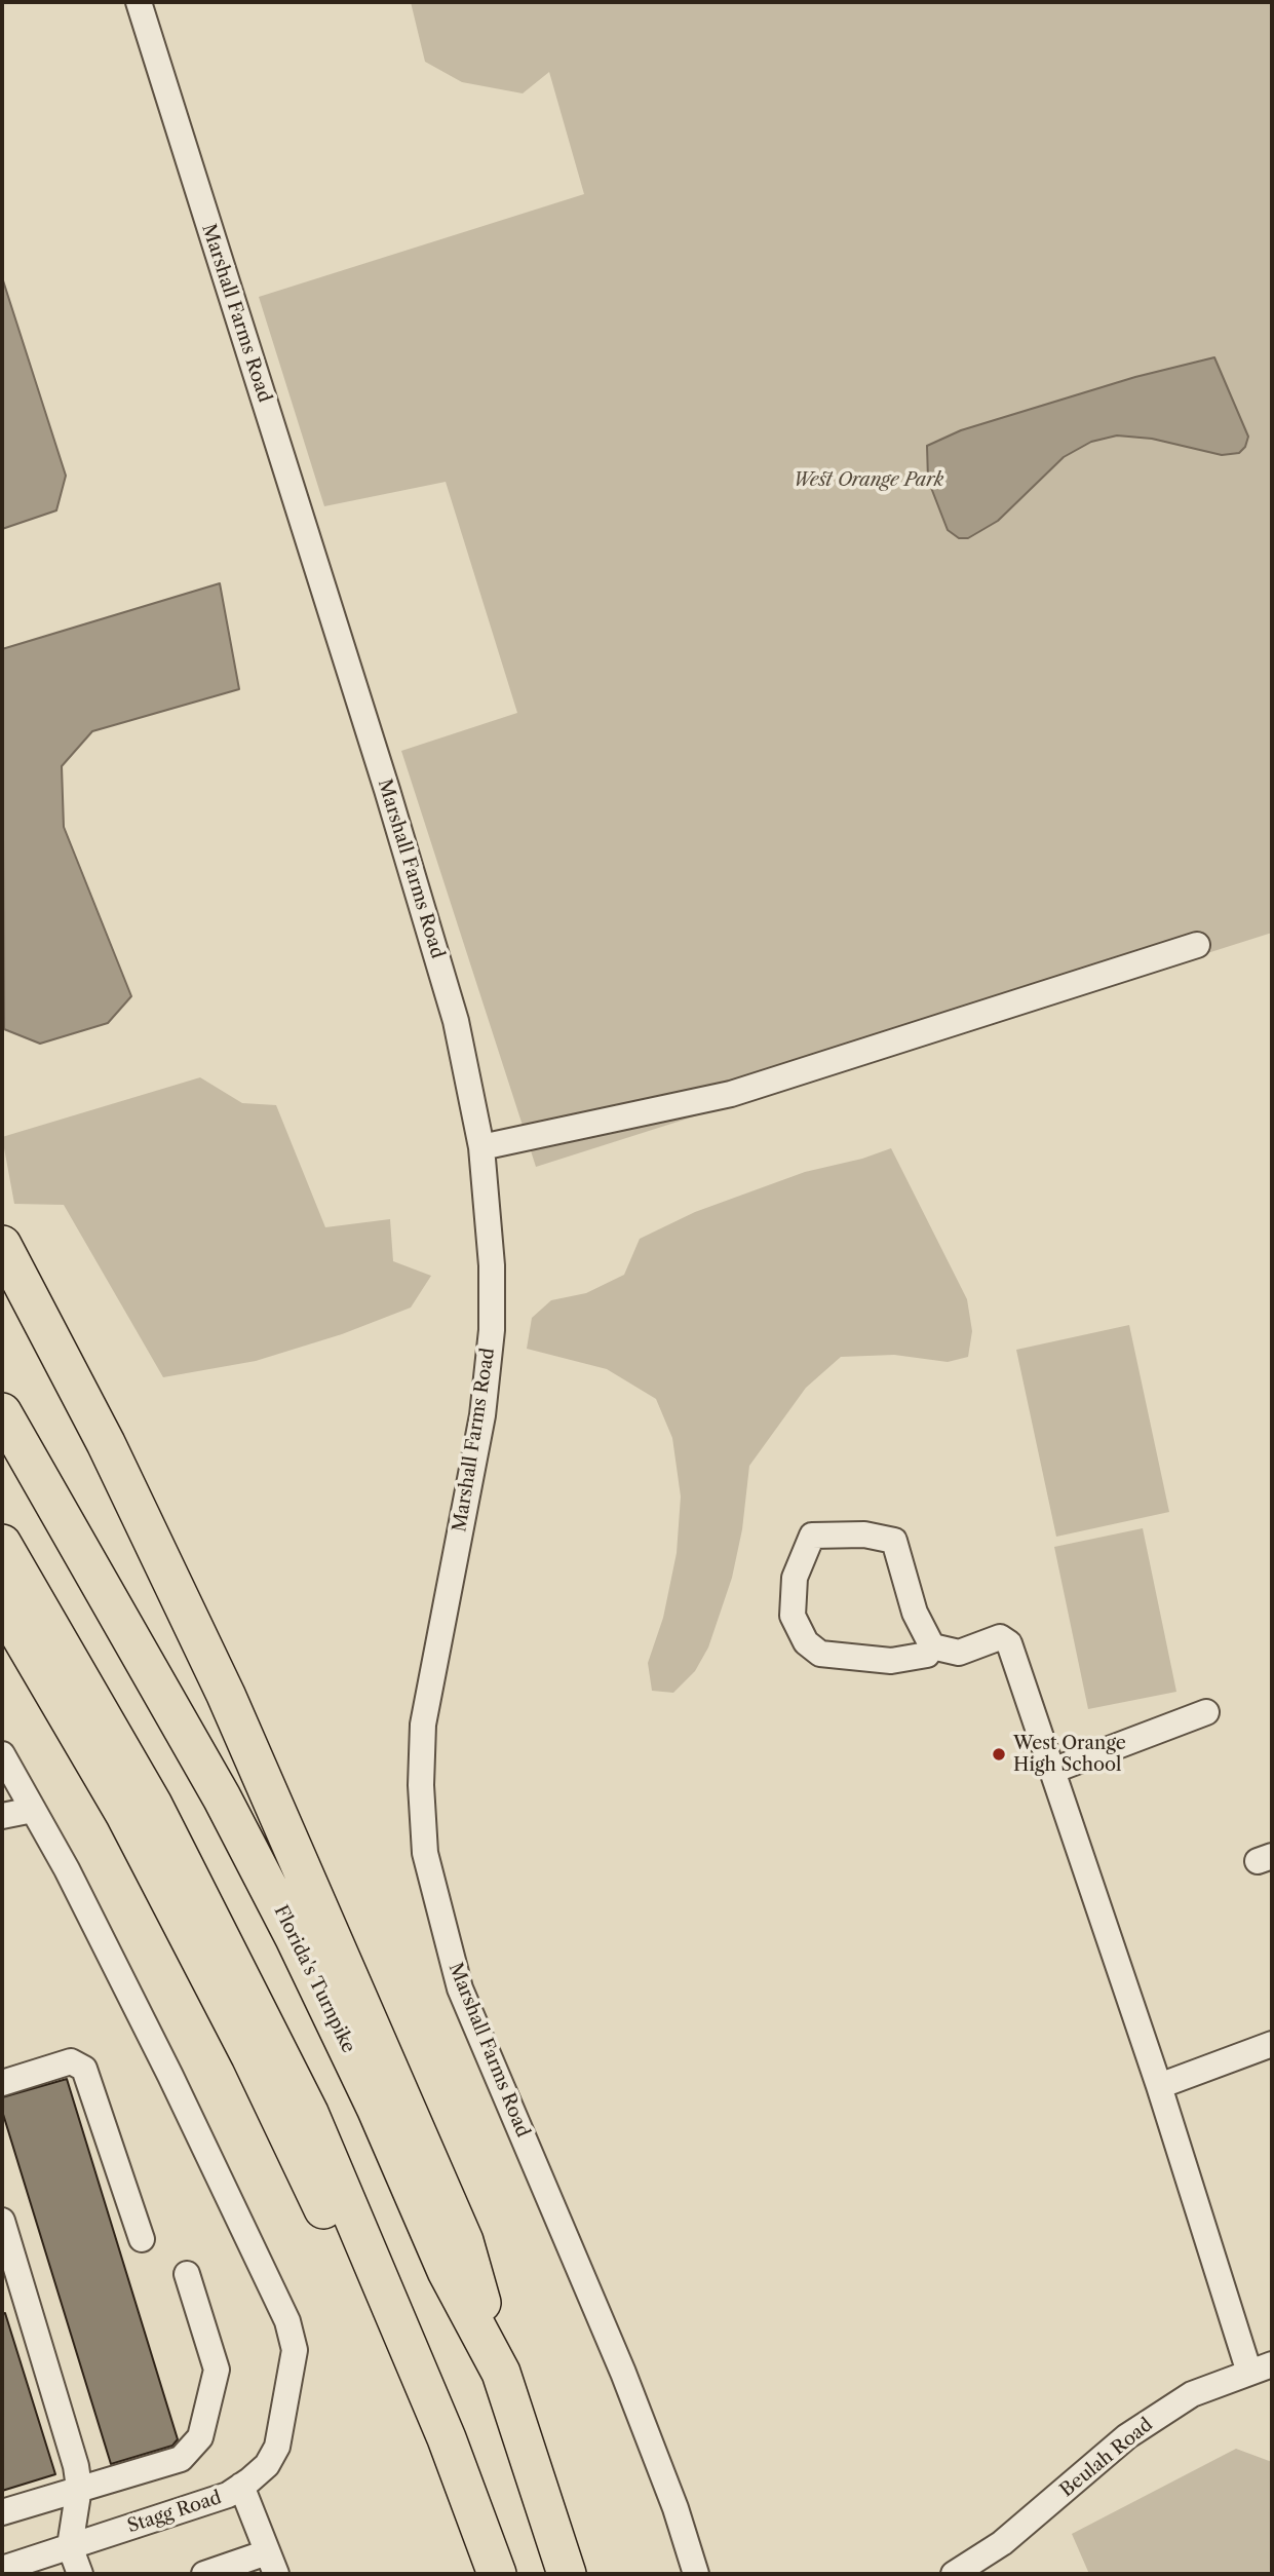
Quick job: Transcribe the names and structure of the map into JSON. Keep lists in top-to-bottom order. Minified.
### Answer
{"streets":{"highway":["Florida's Turnpike"],"street":["Marshall Farms Road","Beulah Road","Stagg Road"]},"parks":["West Orange Park"],"places":["West Orange High School"]}
